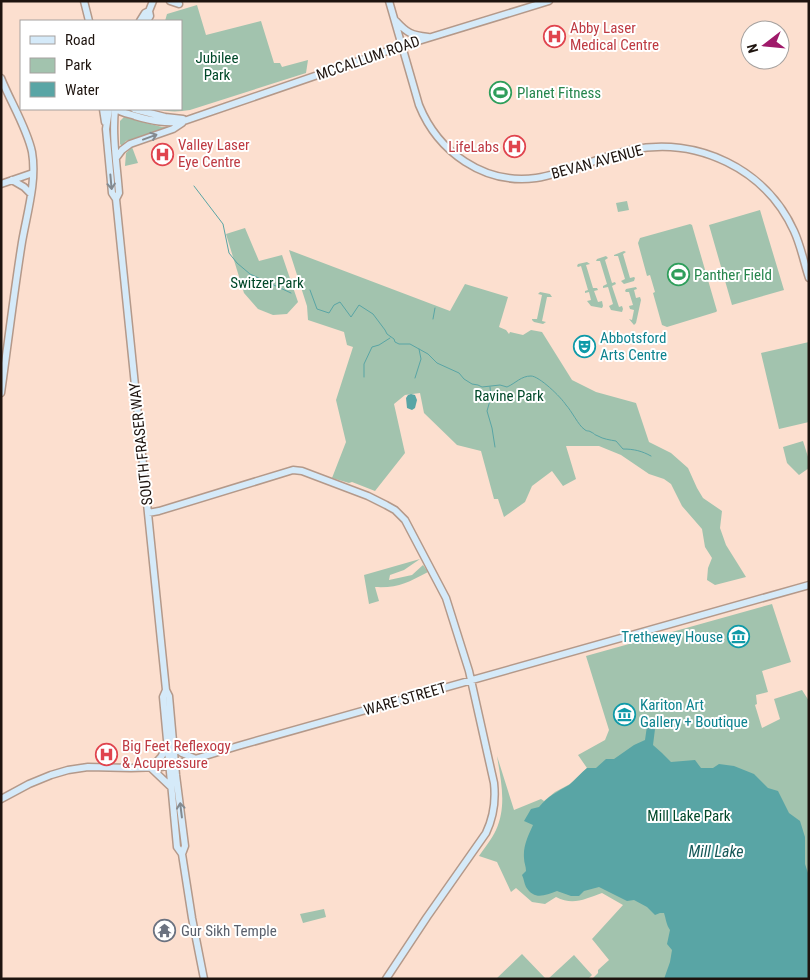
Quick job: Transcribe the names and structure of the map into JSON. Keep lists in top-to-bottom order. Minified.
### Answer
{"streets":{"main road":["MCCALLUM ROAD","BEVAN AVENUE","SOUTH FRASER WAY","WARE STREET"]},"crossings":[["MCCALLUM ROAD","BEVAN AVENUE"],["SOUTH FRASER WAY","WARE STREET"]],"water":["Mill Lake"],"parks":["Jubilee Park","Switzer Park","Ravine Park","Mill Lake Park"],"places":{"hospital":["Abby Laser Medical Centre","LifeLabs","Valley Laser Eye Centre","Big Feet Reflexogy & Acupressure"],"sports":["Planet Fitness","Panther Field"],"theatre":["Abbotsford Arts Centre"],"museum":["Trethewey House","Kariton Art Gallery + Boutique"],"temple":["Gur Sikh Temple"]},"legend":["Road","Park","Water"],"north":"left"}
